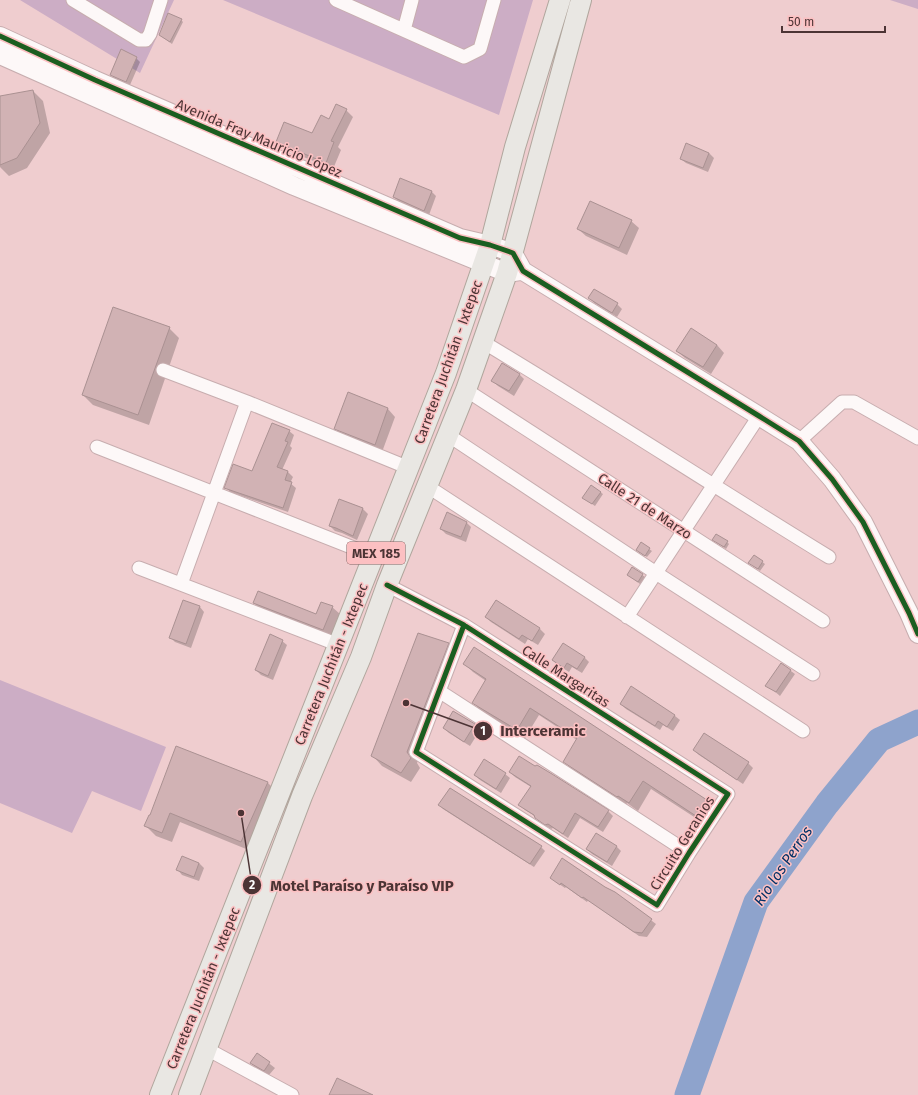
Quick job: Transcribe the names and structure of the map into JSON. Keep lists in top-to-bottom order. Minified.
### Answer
{"streets":{"main road":["Carretera Juchitán - Ixtepec","MEX 185"],"street":["Avenida Fray Mauricio López","Calle 21 de Marzo","Calle Margaritas","Circuito Geranios"]},"crossings":[["Avenida Fray Mauricio López","Carretera Juchitán - Ixtepec"],["Carretera Juchitán - Ixtepec","Calle 21 de Marzo"],["Carretera Juchitán - Ixtepec","Calle Margaritas"],["Calle Margaritas","Circuito Geranios"]],"water":["Rio los Perros"],"places":["Interceramic","Motel Paraíso y Paraíso VIP"],"scale_bar":"50 m"}
